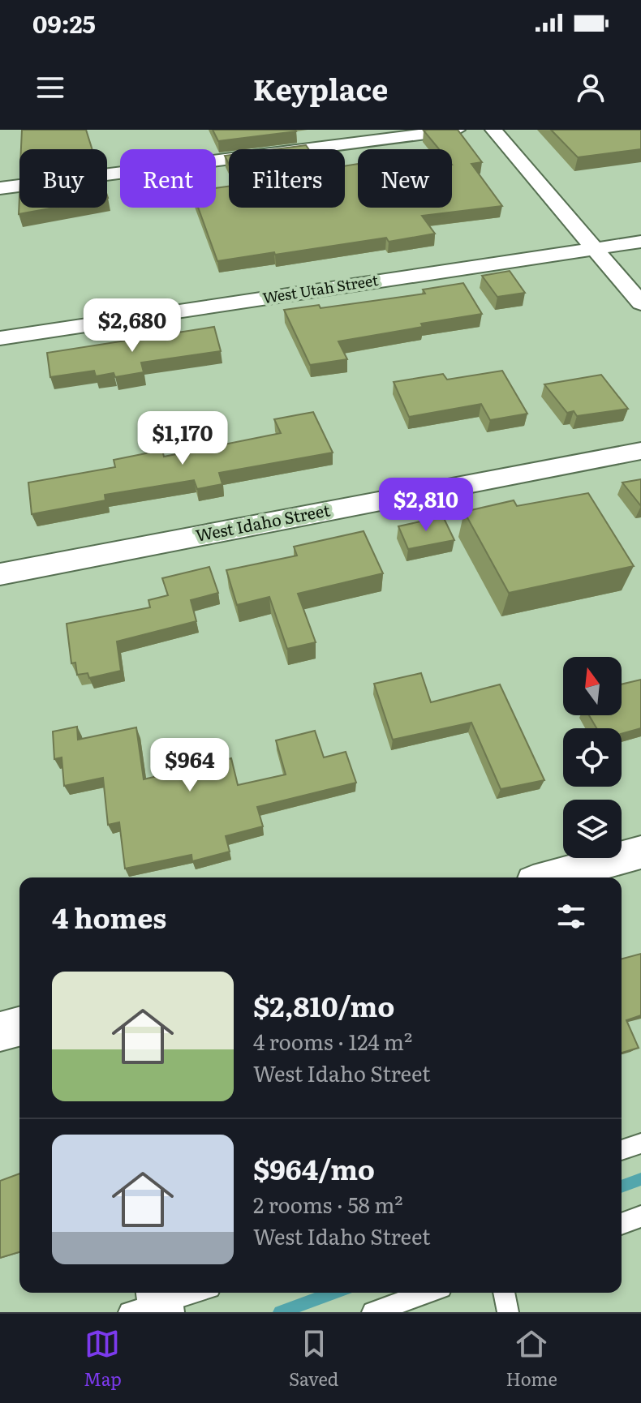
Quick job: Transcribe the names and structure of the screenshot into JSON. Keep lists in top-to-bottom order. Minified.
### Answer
{"streets":{"street":["West Utah Street","West Idaho Street"]},"north":"top","page":{"status":"09:25","header":"Keyplace","chip":["Buy","Rent","Filters","New"],"price":["$2,680","$1,170","$2,810","$964"],"heading":"4 homes","list":[{"name":"$2,810/mo","note":"4 rooms · 124 m² · West Idaho Street"},{"name":"$964/mo","note":"2 rooms · 58 m² · West Idaho Street"}],"tabs":["Map","Saved","Home"]}}
